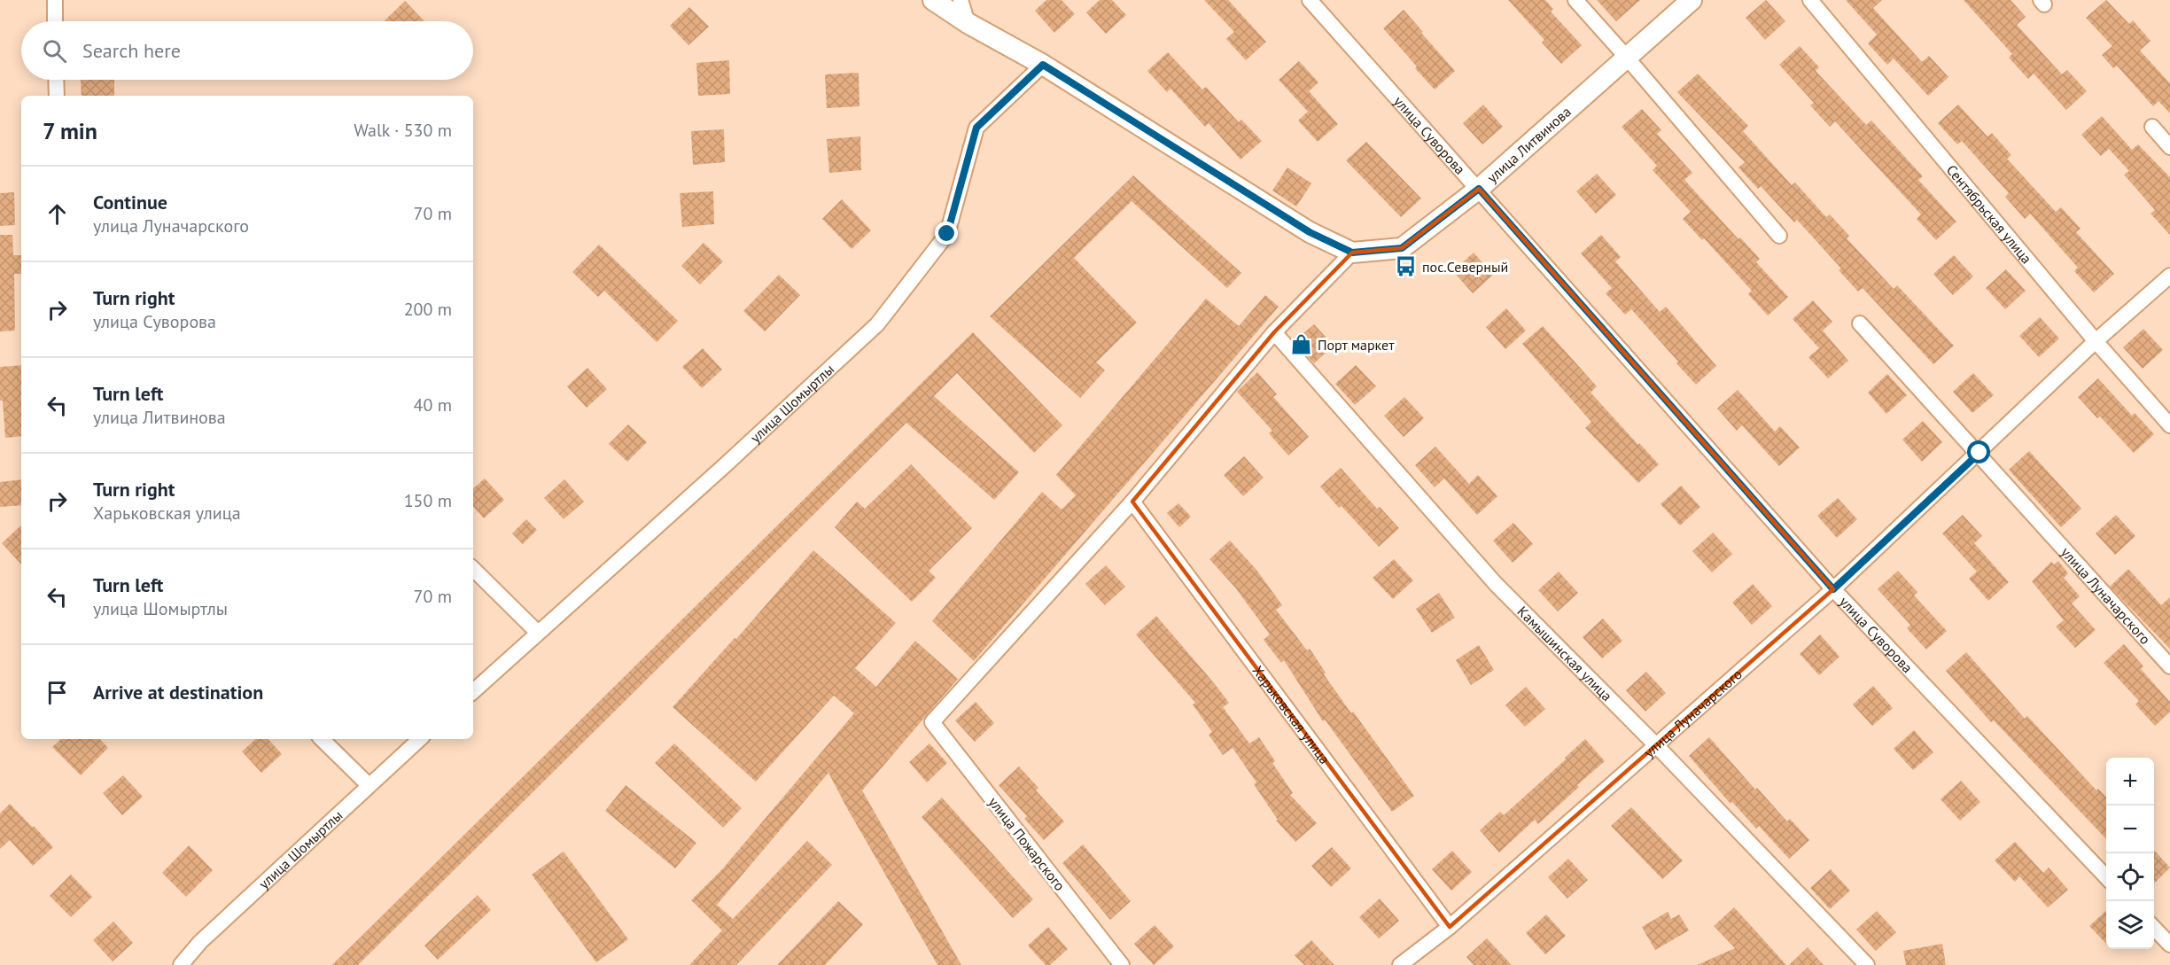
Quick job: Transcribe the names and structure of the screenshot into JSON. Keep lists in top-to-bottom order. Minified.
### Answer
{"streets":{"street":["улица Суворова","улица Литвинова","Сентябрьская улица","улица Шомыртлы","улица Луначарского","Камышинская улица","Харьковская улица","улица Пожарского"]},"crossings":[["улица Суворова","улица Литвинова"],["улица Суворова","улица Луначарского"],["Сентябрьская улица","улица Луначарского"],["улица Луначарского","Камышинская улица"],["улица Луначарского","Харьковская улица"],["Харьковская улица","улица Пожарского"]],"places":{"bus stop":["пос.Северный"],"shop":["Порт маркет"]},"page":{"search":"Search here","heading":["7 min","Walk · 530 m"],"list":[["Continue","улица Луначарского","70 m"],["Turn right","улица Суворова","200 m"],["Turn left","улица Литвинова","40 m"],["Turn right","Харьковская улица","150 m"],["Turn left","улица Шомыртлы","70 m"],"Arrive at destination"],"map_buttons":["+","−"]}}
